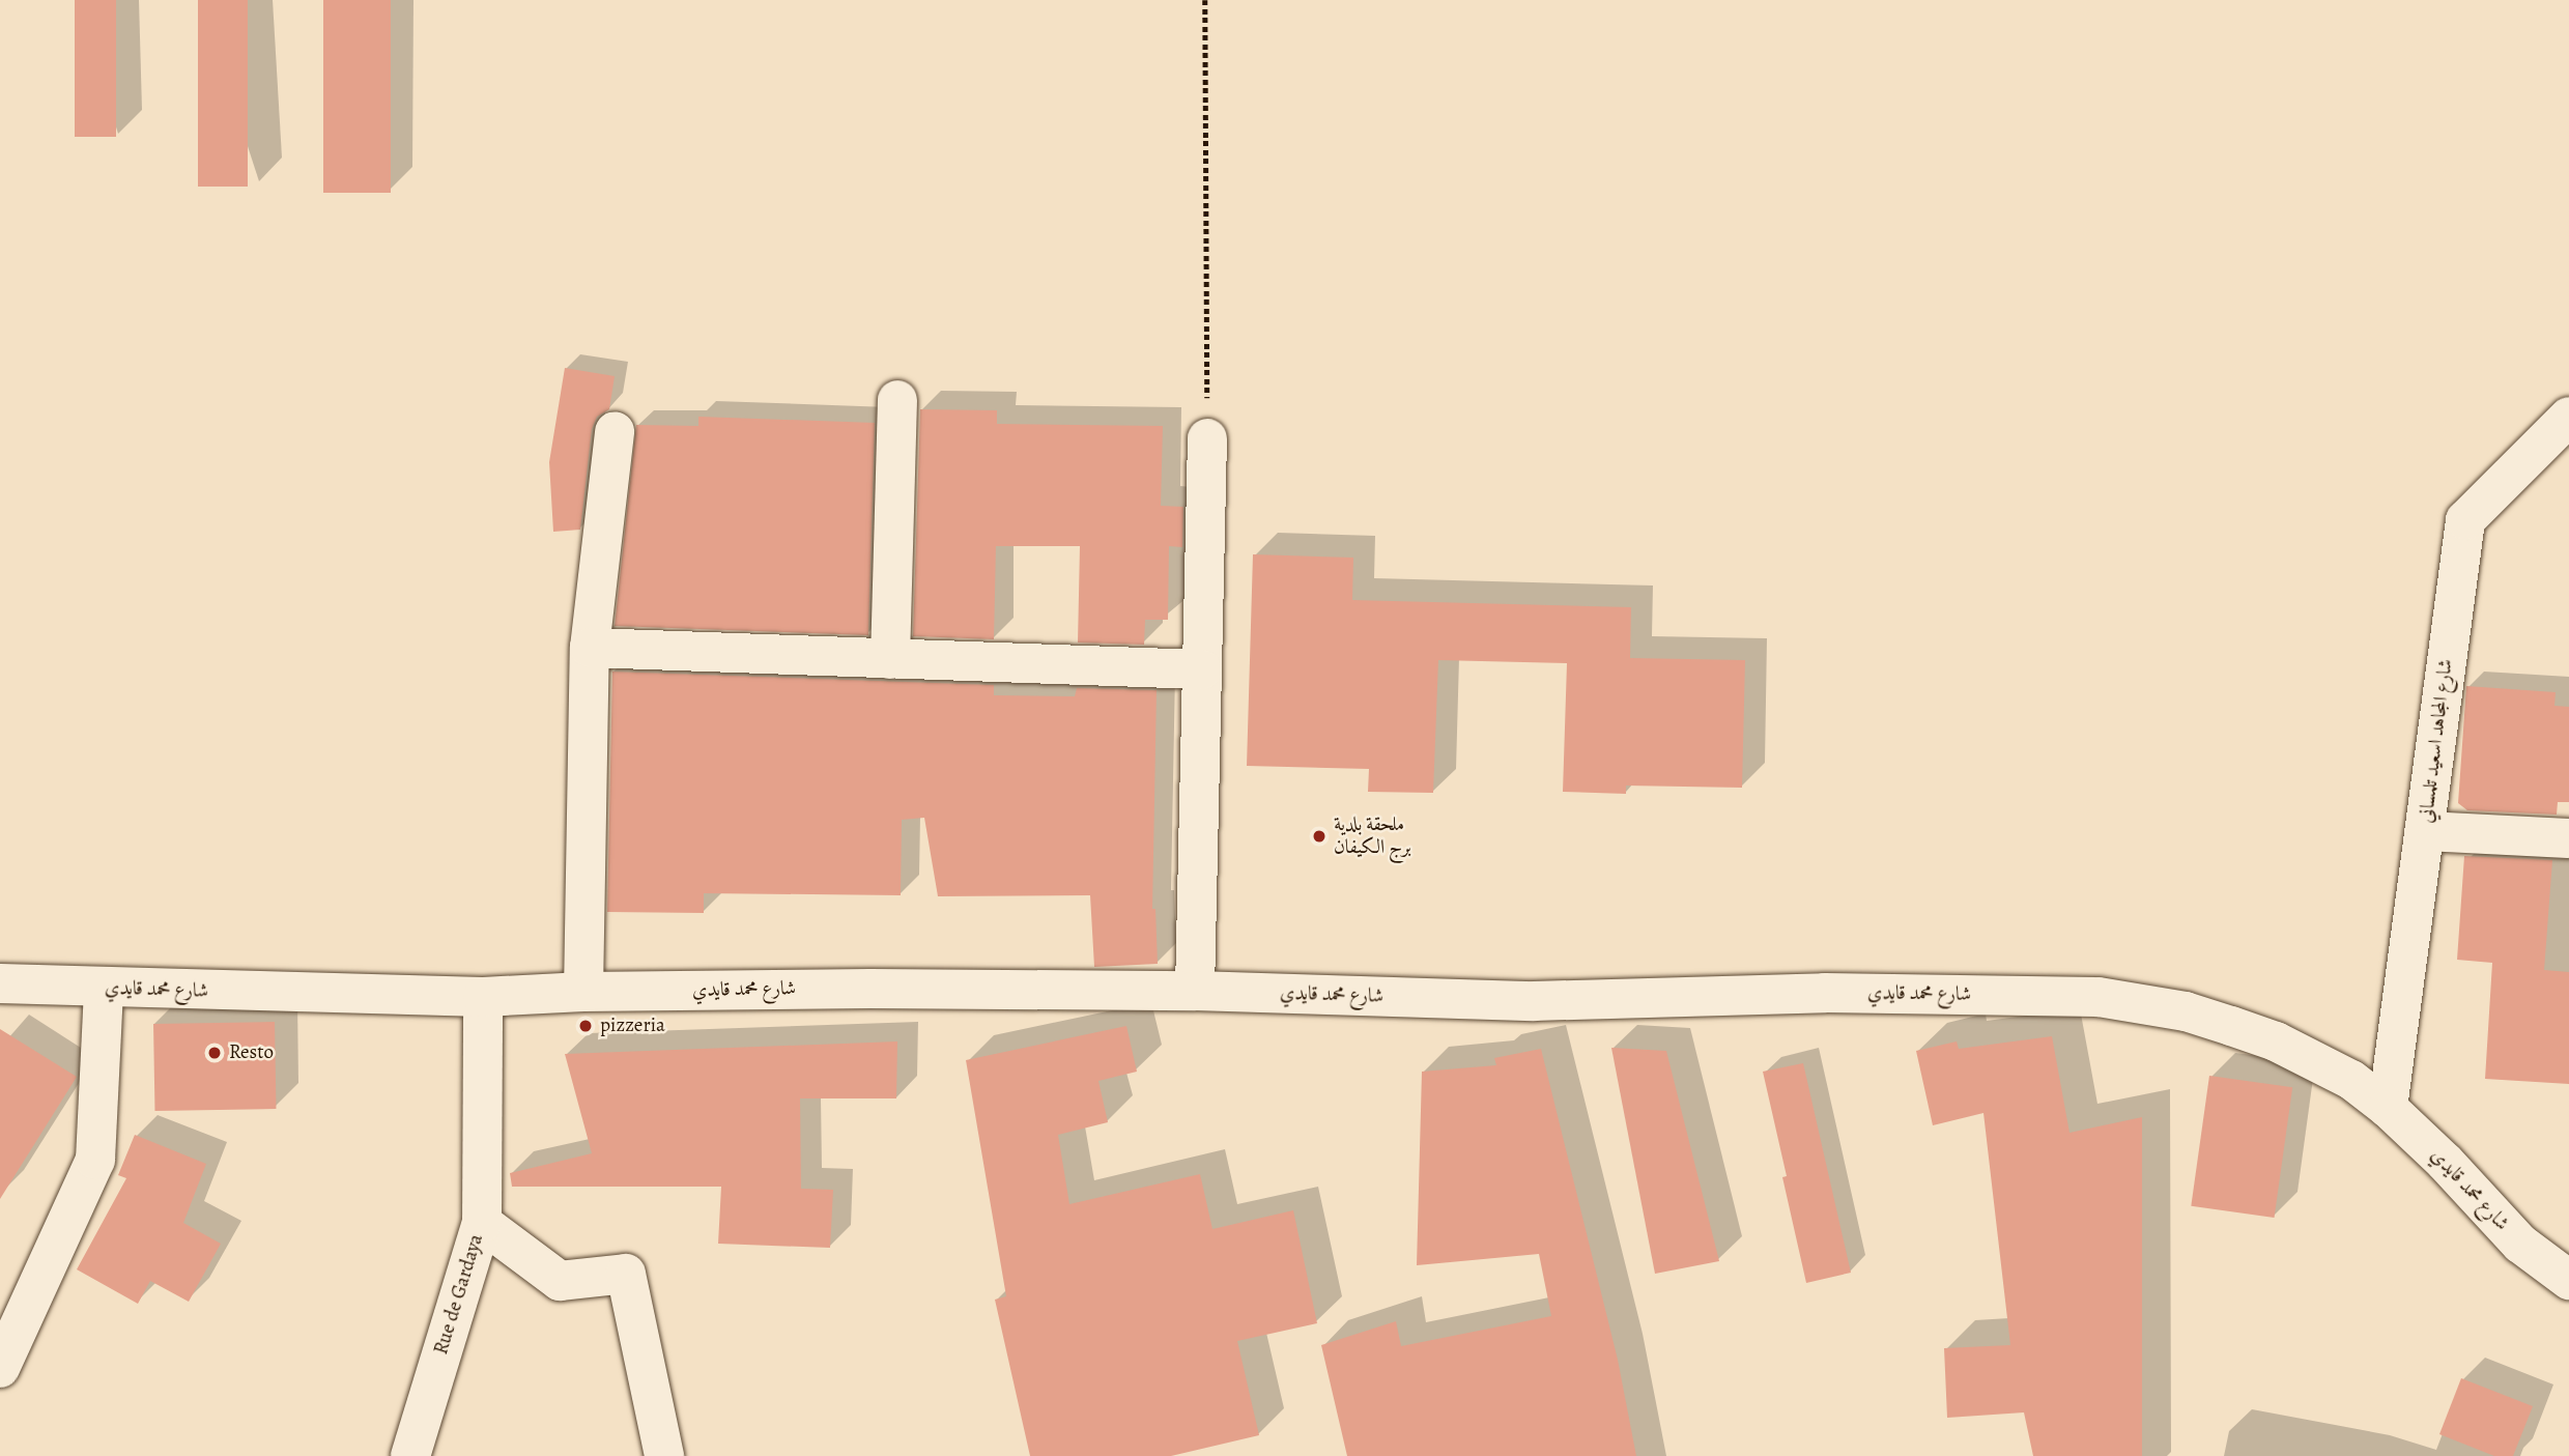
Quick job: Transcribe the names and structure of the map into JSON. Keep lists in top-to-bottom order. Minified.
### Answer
{"streets":{"street":["شارع المجاهد اسعيد تلمساني","شارع محمد قايدي","Rue de Gardaya"]},"crossings":[["شارع المجاهد اسعيد تلمساني","شارع محمد قايدي"],["شارع محمد قايدي","Rue de Gardaya"]],"places":["ملحقة بلدية برج الكيفان","pizzeria","Resto"]}
